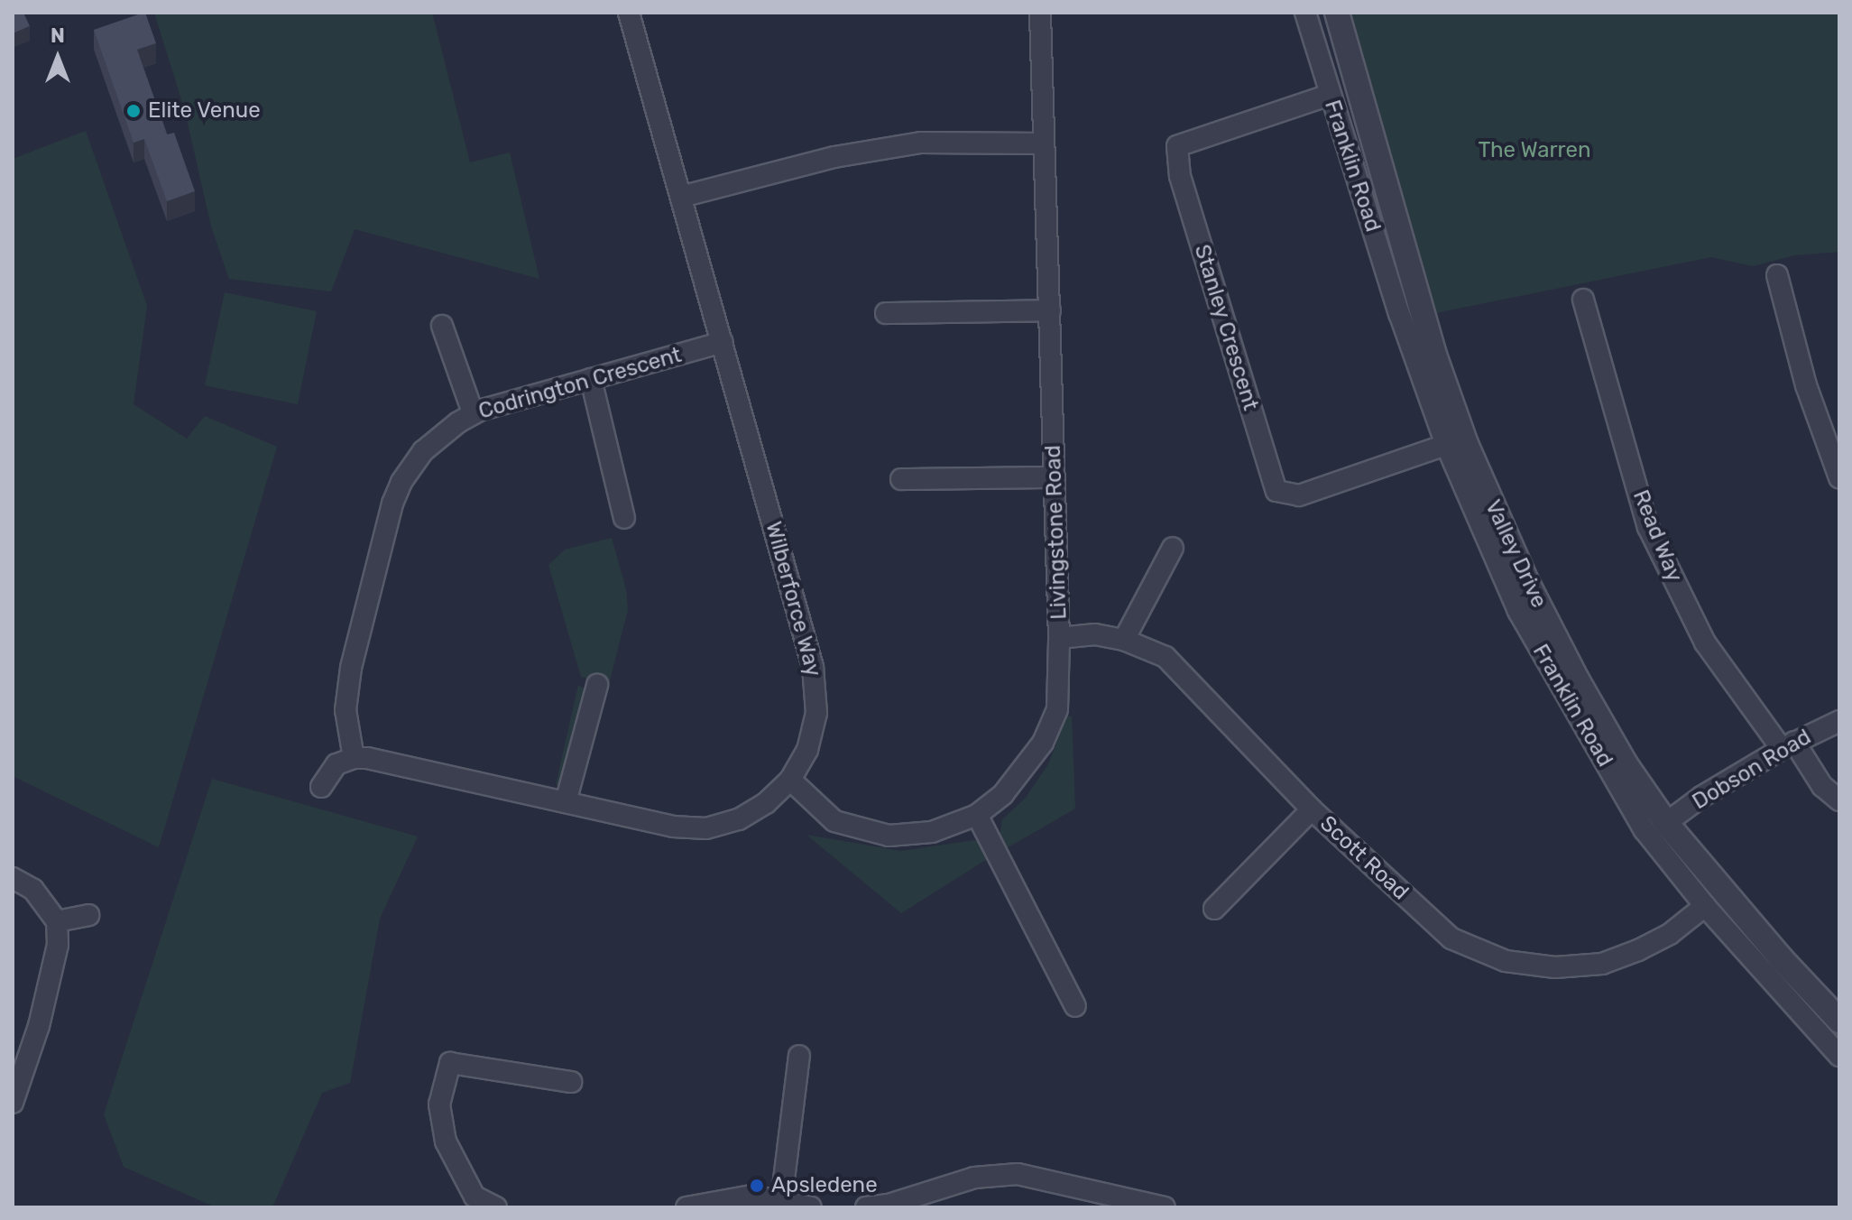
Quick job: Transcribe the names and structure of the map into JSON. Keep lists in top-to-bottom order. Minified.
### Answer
{"streets":{"street":["Franklin Road","Stanley Crescent","Codrington Crescent","Livingstone Road","Read Way","Valley Drive","Wilberforce Way","Dobson Road","Scott Road"]},"crossings":[["Franklin Road","Stanley Crescent"],["Franklin Road","Scott Road"],["Codrington Crescent","Wilberforce Way"],["Livingstone Road","Wilberforce Way"],["Livingstone Road","Scott Road"],["Read Way","Dobson Road"],["Valley Drive","Dobson Road"]],"parks":["The Warren"],"places":["Elite Venue","Apsledene"],"north":"top"}
